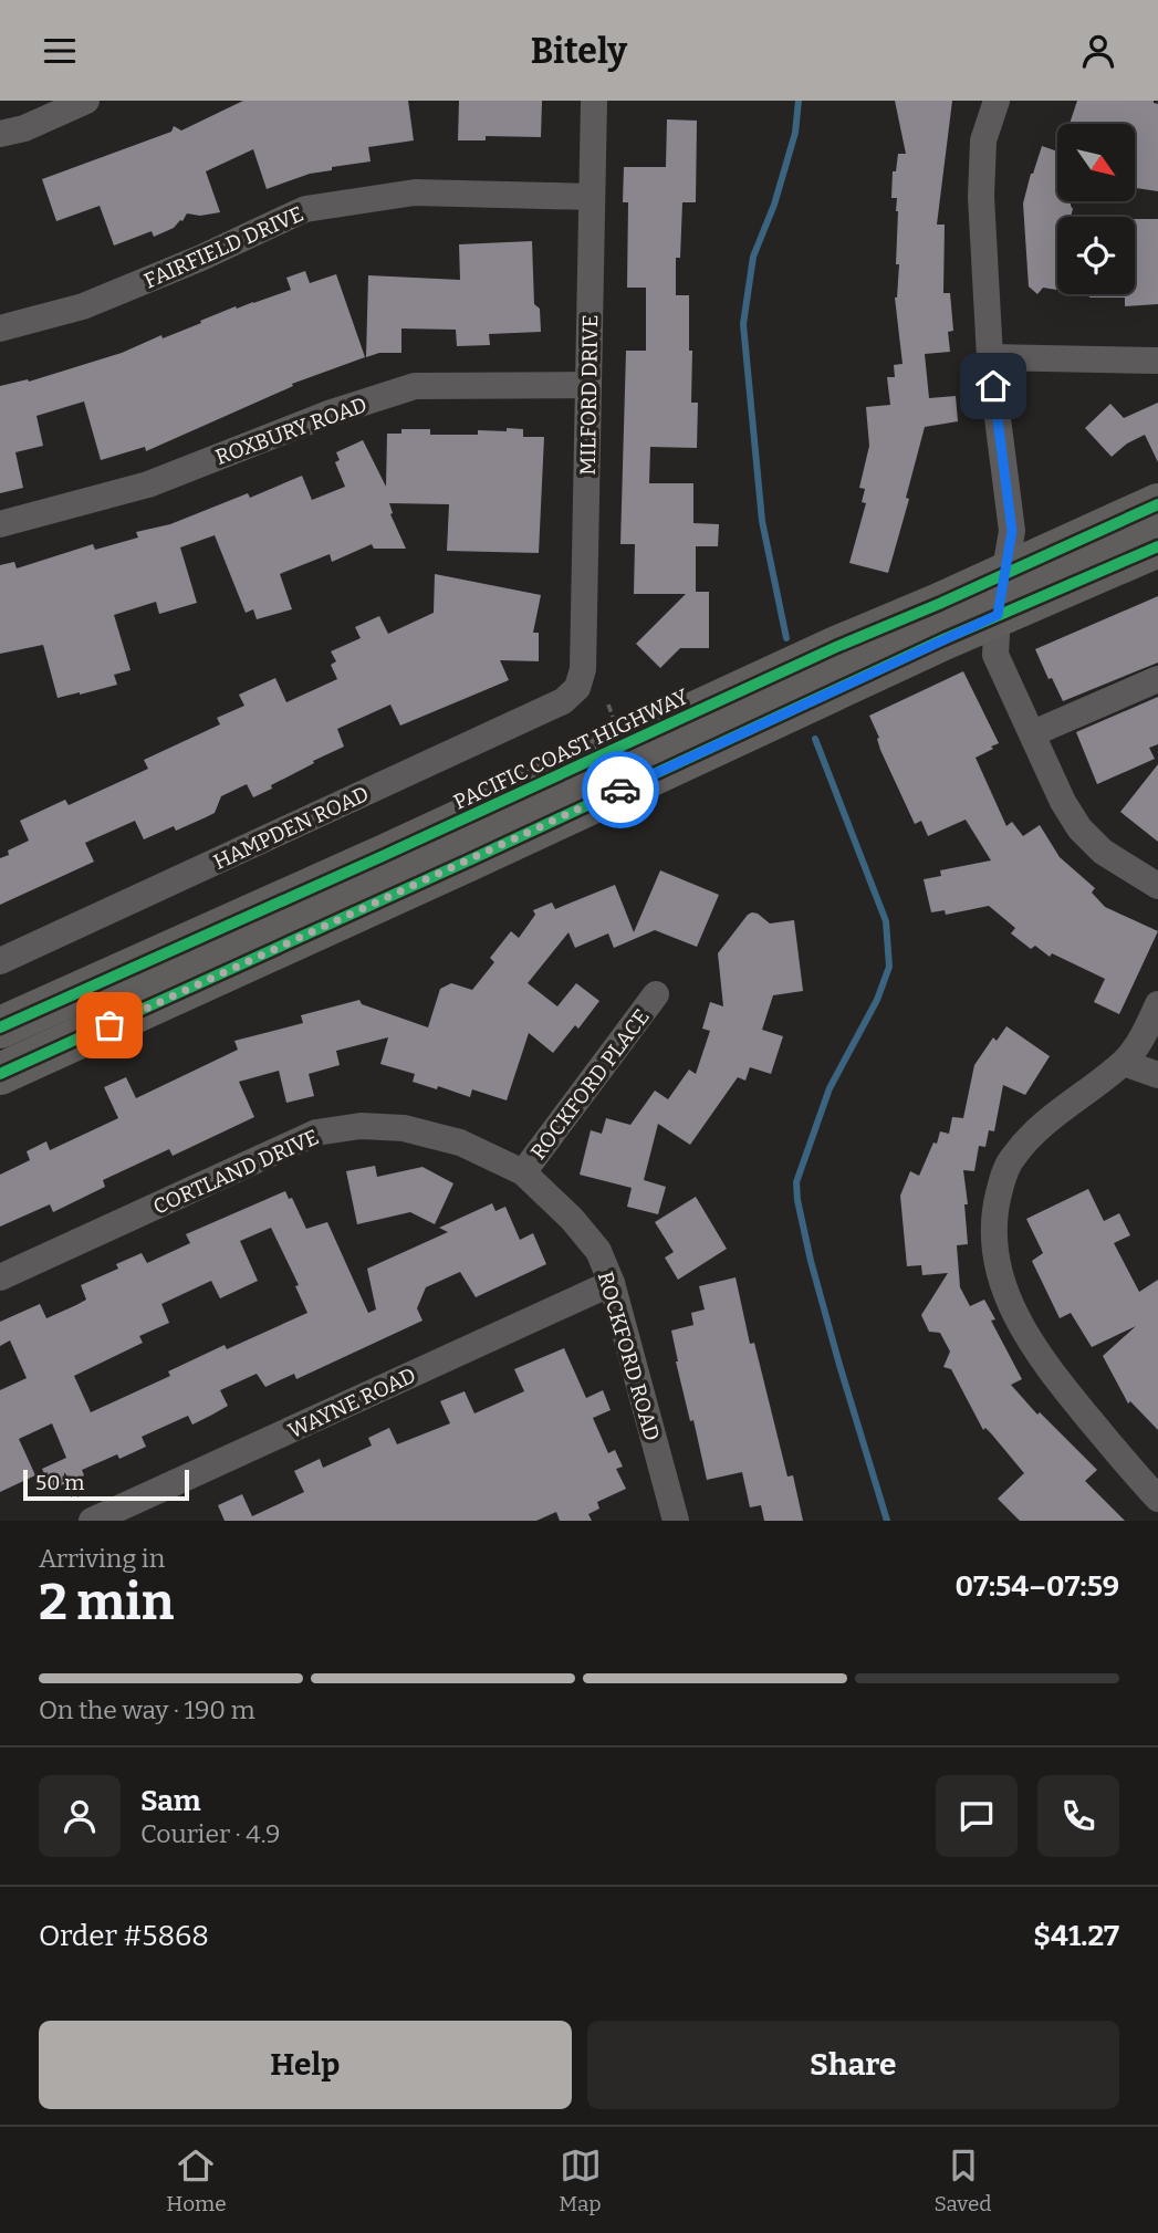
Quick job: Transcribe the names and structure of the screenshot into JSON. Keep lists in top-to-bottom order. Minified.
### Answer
{"streets":{"highway":["PACIFIC COAST HIGHWAY"],"street":["FAIRFIELD DRIVE","MILFORD DRIVE","ROXBURY ROAD","HAMPDEN ROAD","ROCKFORD PLACE","CORTLAND DRIVE","ROCKFORD ROAD","WAYNE ROAD"]},"crossings":[["FAIRFIELD DRIVE","MILFORD DRIVE"],["MILFORD DRIVE","ROXBURY ROAD"],["MILFORD DRIVE","HAMPDEN ROAD"],["ROCKFORD PLACE","CORTLAND DRIVE"],["ROCKFORD PLACE","ROCKFORD ROAD"],["CORTLAND DRIVE","ROCKFORD ROAD"],["ROCKFORD ROAD","WAYNE ROAD"]],"scale_bar":"50 m","north":"bottom right","page":{"header":"Bitely","scale":"50 m","heading":["2 min","Arriving in","07:54–07:59"],"panel":["Sam","Courier · 4.9","Order #5868","$41.27"],"bar":"On the way · 190 m","buttons":["Help","Share"],"tabs":["Home","Map","Saved"]}}
